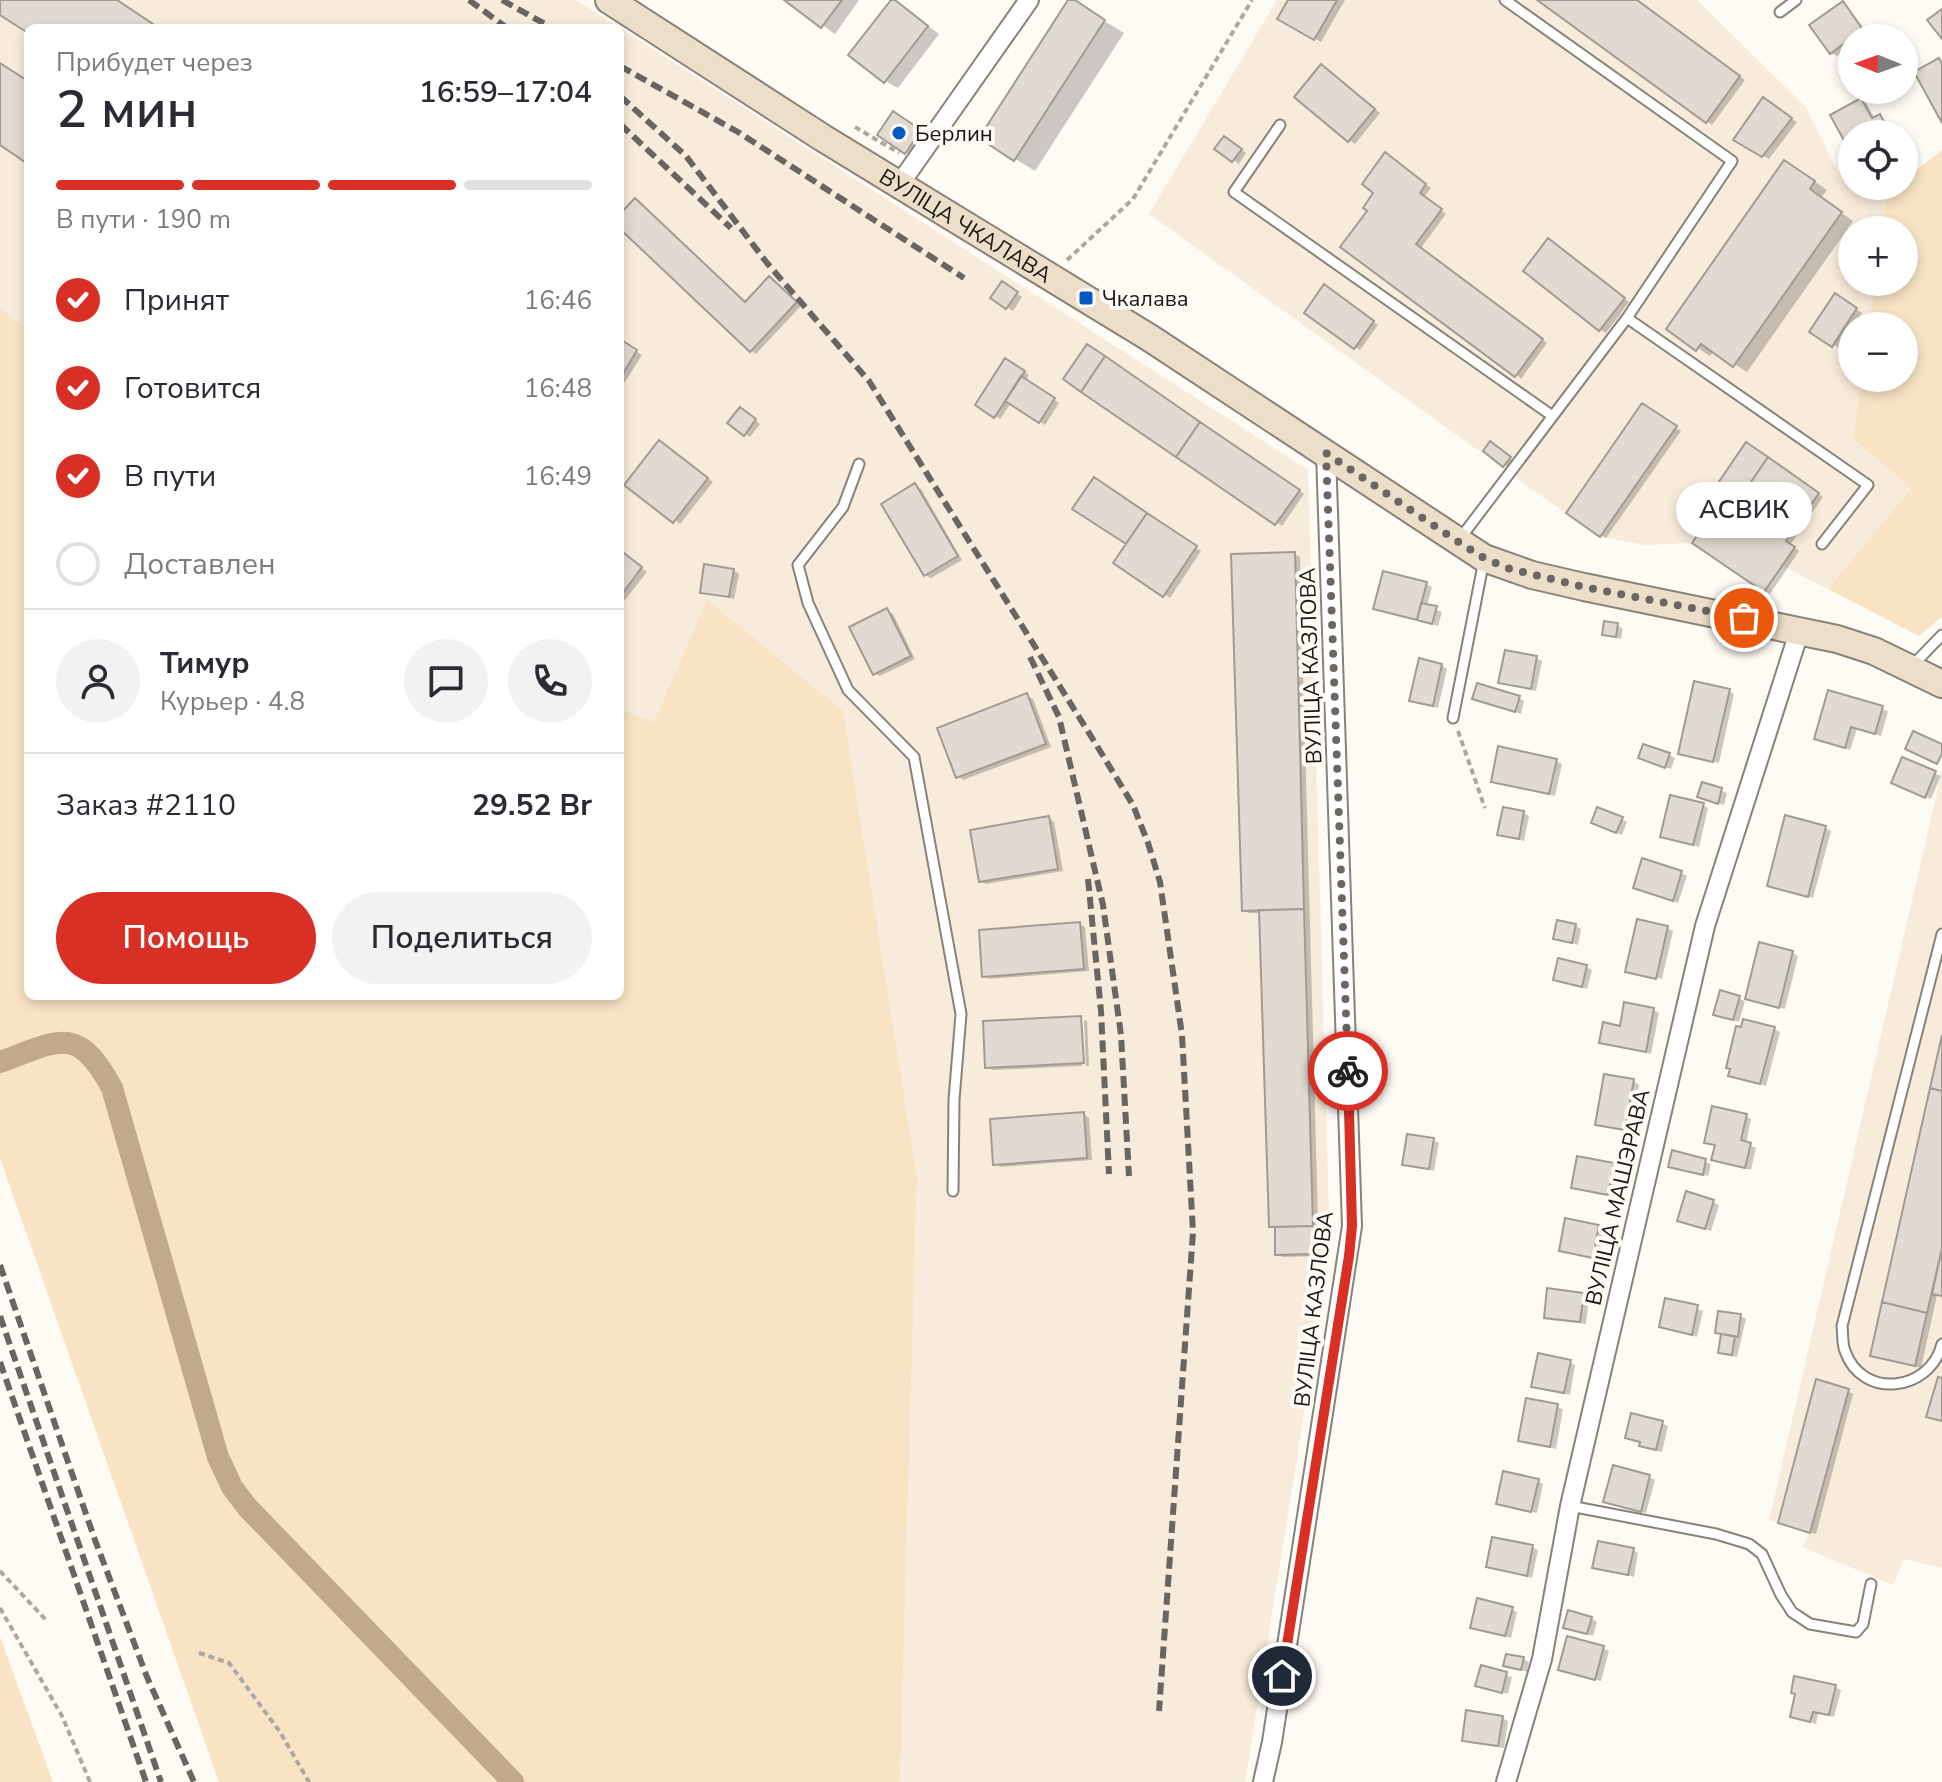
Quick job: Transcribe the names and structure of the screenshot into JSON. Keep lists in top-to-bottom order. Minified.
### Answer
{"streets":{"street":["ВУЛІЦА ЧКАЛАВА","ВУЛІЦА КАЗЛОВА","ВУЛІЦА МАШЭРАВА"]},"crossings":[["ВУЛІЦА ЧКАЛАВА","ВУЛІЦА КАЗЛОВА"],["ВУЛІЦА ЧКАЛАВА","ВУЛІЦА МАШЭРАВА"]],"places":{"other":["Берлин","АСВИК"],"transit":["Чкалава"]},"north":"left","page":{"map_buttons":["+","−"],"heading":["2 мин","Прибудет через","16:59–17:04"],"panel":["Тимур","Курьер · 4.8","Заказ #2110","29.52 Br"],"bar":"В пути · 190 m","list":[["Принят","16:46"],["Готовится","16:48"],["В пути","16:49"],"Доставлен"],"bubble":"АСВИК","buttons":["Помощь","Поделиться"]}}
